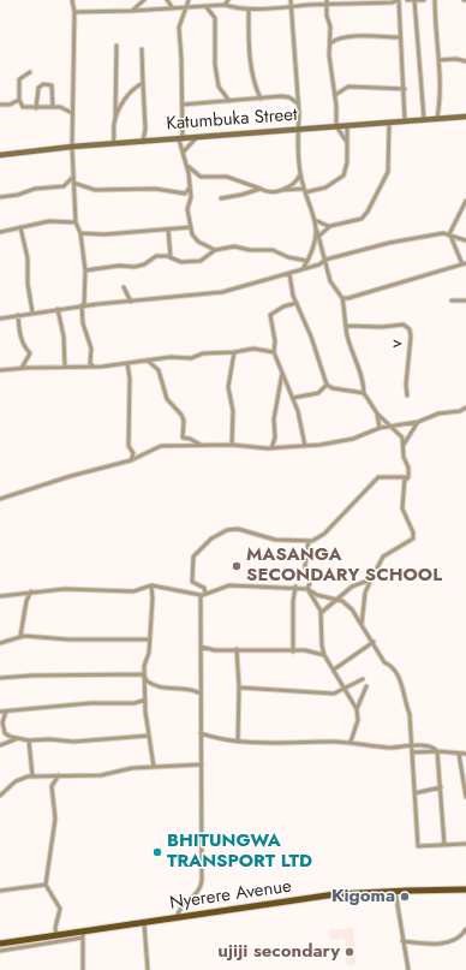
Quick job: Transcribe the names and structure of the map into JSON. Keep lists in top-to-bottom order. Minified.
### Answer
{"streets":{"main road":["Katumbuka Street","Nyerere Avenue"],"street":["v"]},"places":["MASANGA SECONDARY SCHOOL","BHITUNGWA TRANSPORT LTD","Kigoma","ujiji secondary"]}
